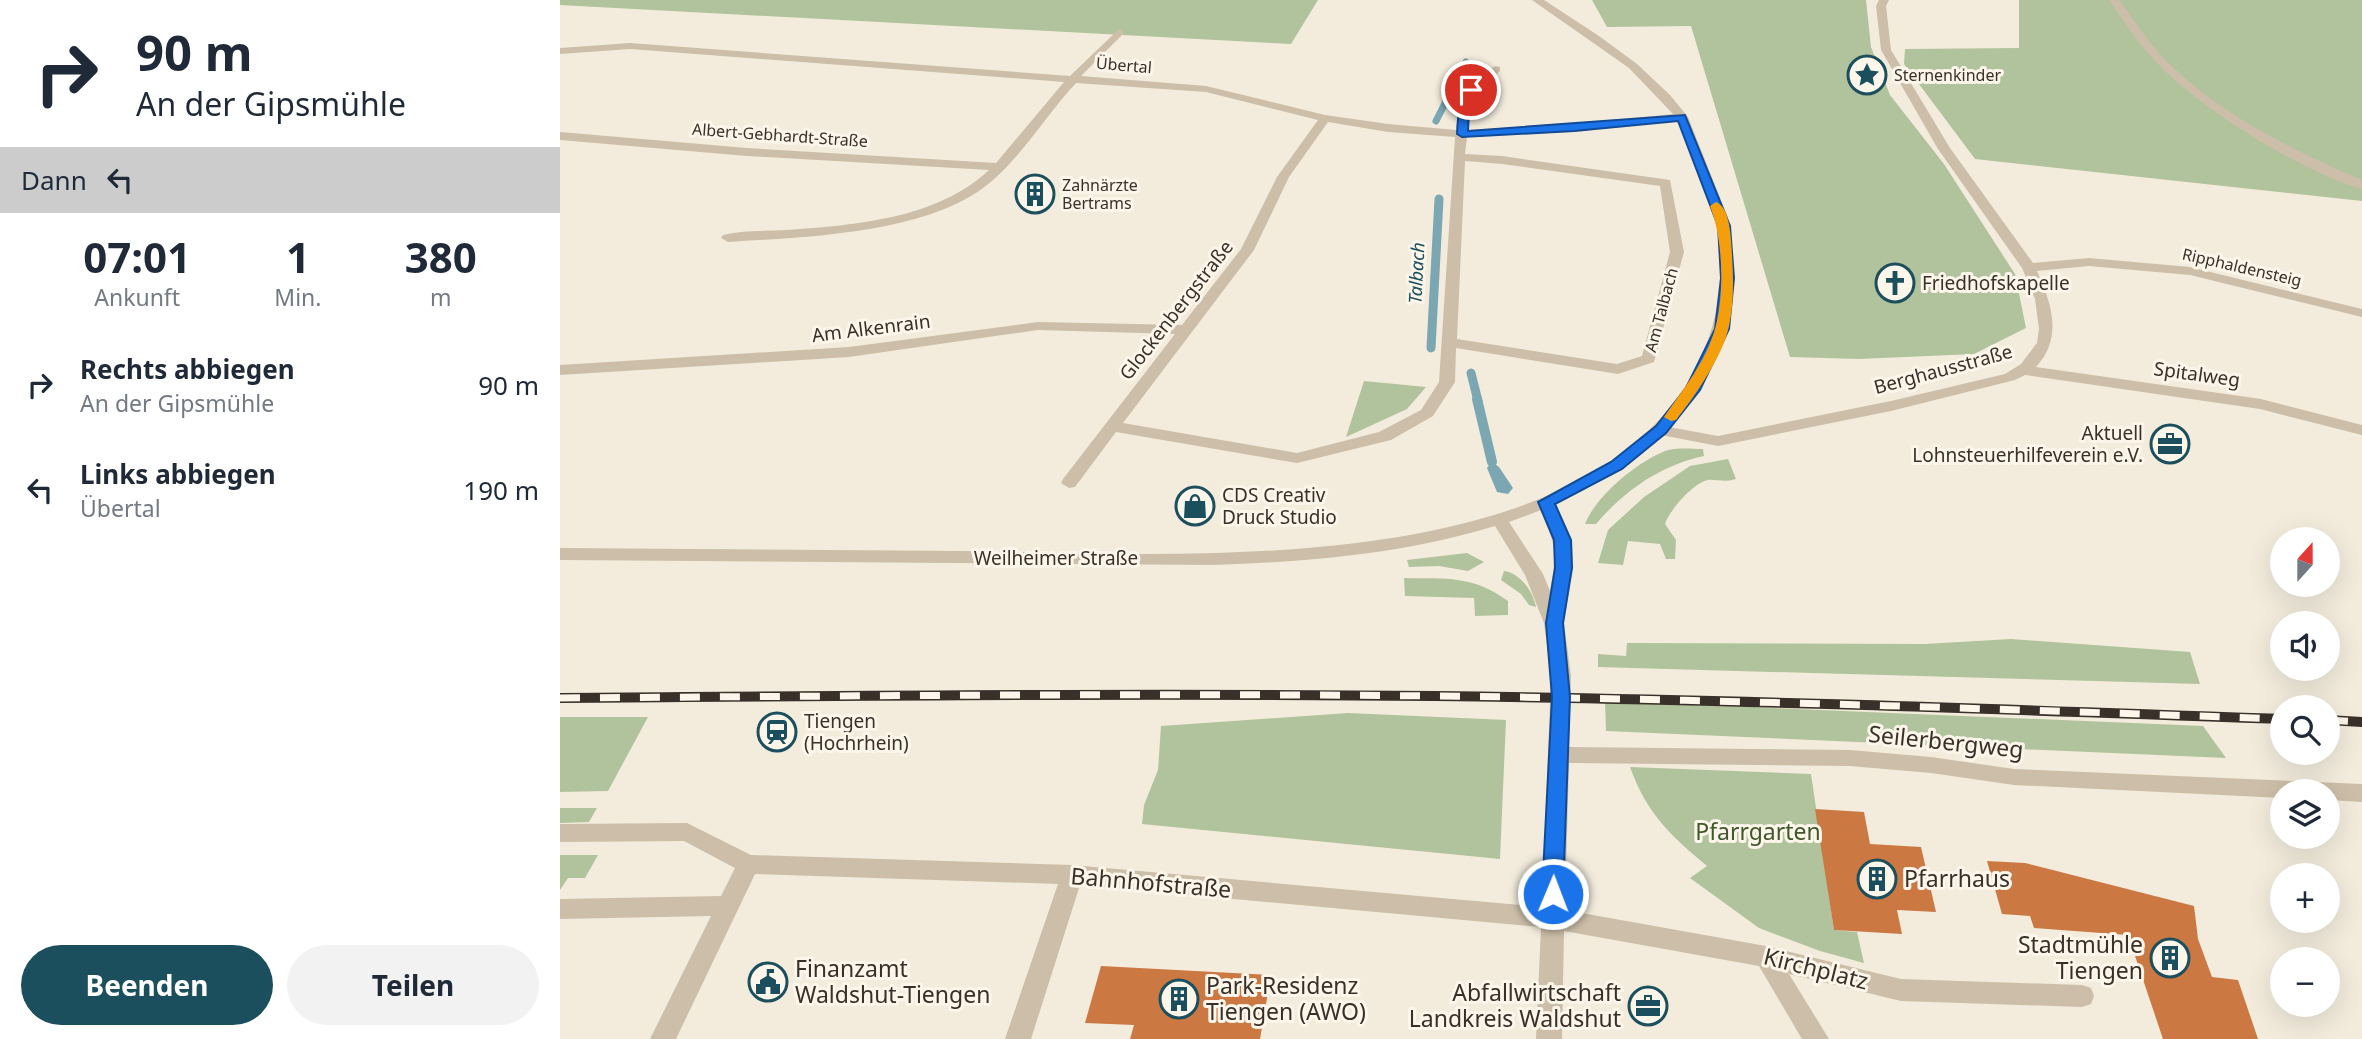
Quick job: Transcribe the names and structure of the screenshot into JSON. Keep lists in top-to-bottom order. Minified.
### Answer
{"streets":{"street":["Übertal","Albert-Gebhardt-Straße","Ripphaldensteig","Glockenbergstraße","Am Talbach","Am Alkenrain","Berghausstraße","Spitalweg","Weilheimer Straße","Seilerbergweg","Bahnhofstraße","Kirchplatz"]},"crossings":[["Übertal","Glockenbergstraße"],["Übertal","Weilheimer Straße"],["Ripphaldensteig","Berghausstraße"],["Glockenbergstraße","Am Alkenrain"],["Berghausstraße","Spitalweg"],["Berghausstraße","Weilheimer Straße"],["Bahnhofstraße","Kirchplatz"]],"water":["Talbach"],"parks":["Pfarrgarten"],"places":{"place":["Sternenkinder"],"building":["Zahnärzte Bertrams","Pfarrhaus","Stadtmühle Tiengen","Park-Residenz Tiengen (AWO)"],"church":["Friedhofskapelle"],"office":["Aktuell Lohnsteuerhilfeverein e.V.","Abfallwirtschaft Landkreis Waldshut"],"shop":["CDS Creativ Druck Studio"],"station":["Tiengen (Hochrhein)"],"public building":["Finanzamt Waldshut-Tiengen"]},"north":"top","page":{"turn":["90 m","An der Gipsmühle"],"then":"Dann","eta":["07:01","Ankunft","1","Min.","380","m"],"list":[{"name":"Rechts abbiegen","note":"An der Gipsmühle","value":"90 m"},{"name":"Links abbiegen","note":"Übertal","value":"190 m"}],"map_buttons":["+","−"],"buttons":["Beenden","Teilen"]}}
